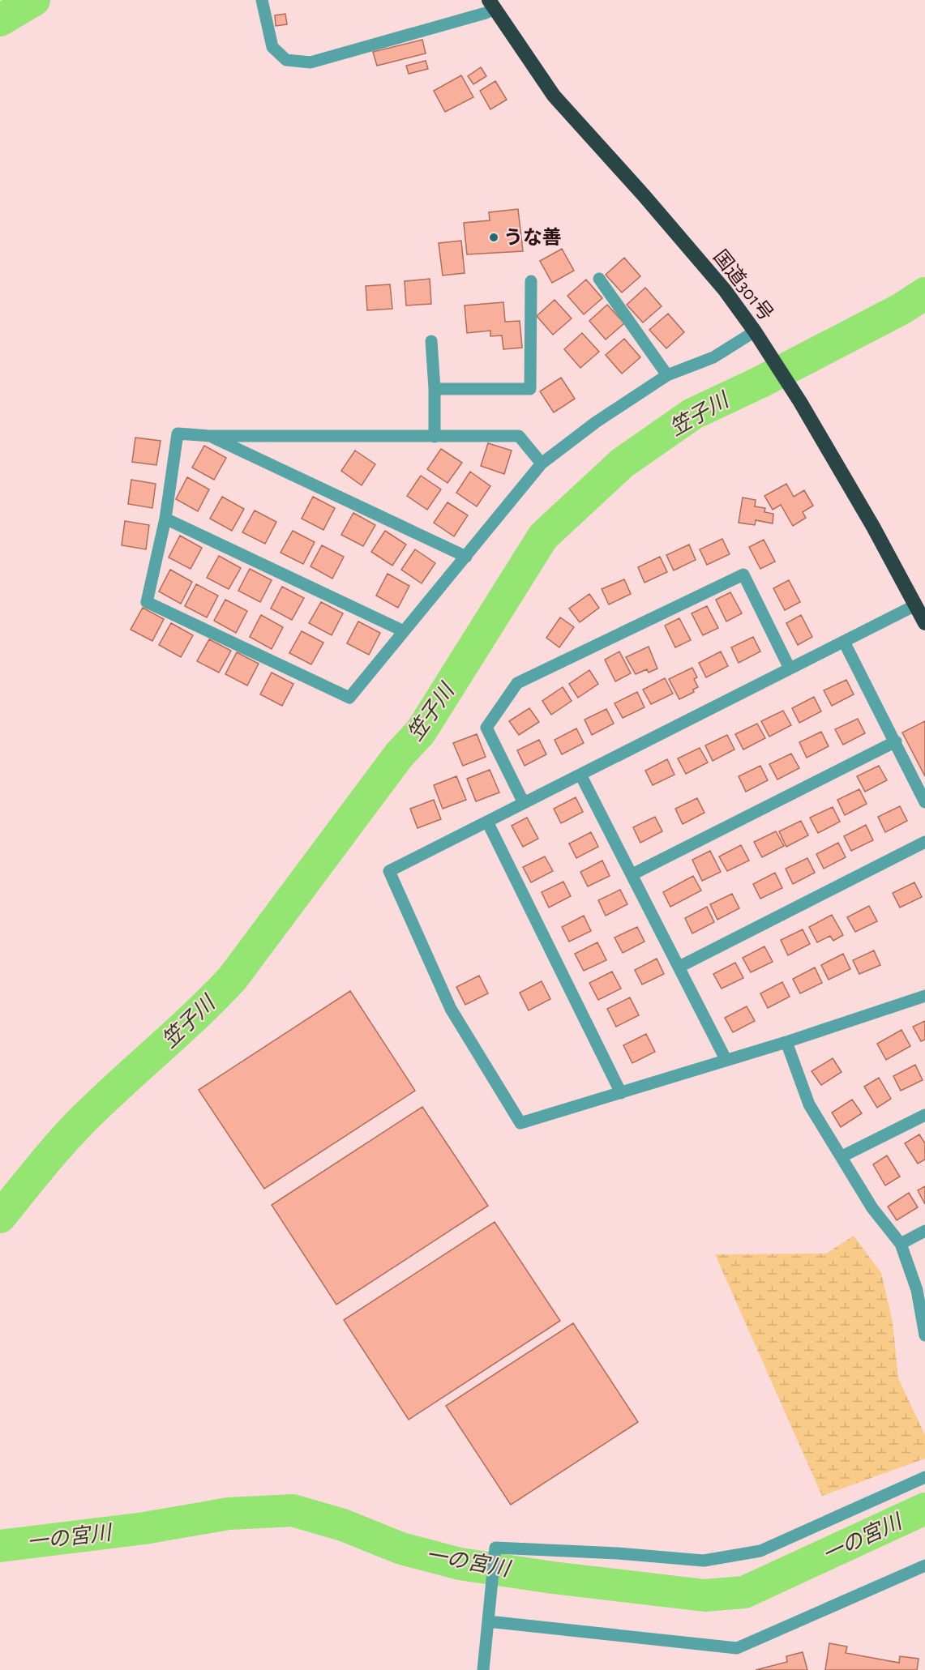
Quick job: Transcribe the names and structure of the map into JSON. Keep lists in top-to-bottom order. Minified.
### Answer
{"streets":{"highway":["国道301号"]},"water":["笠子川","一の宮川"],"places":["うな善"]}
